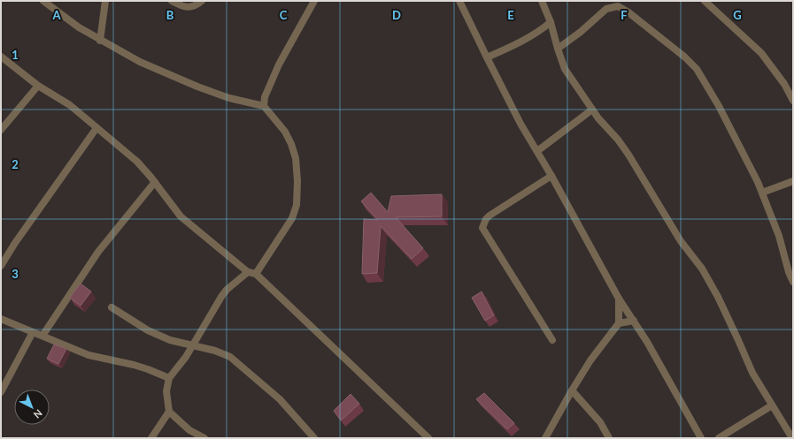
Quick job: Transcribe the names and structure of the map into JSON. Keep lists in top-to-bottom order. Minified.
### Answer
{"north":"bottom right","grid":{"columns":["A","B","C","D","E","F","G"],"rows":["1","2","3"]}}
